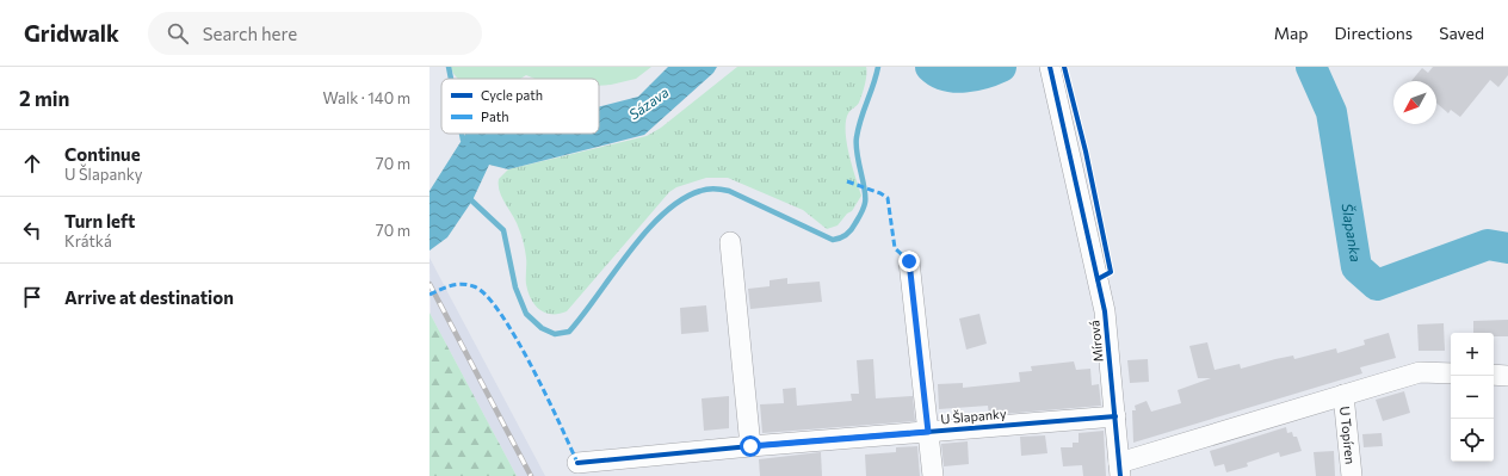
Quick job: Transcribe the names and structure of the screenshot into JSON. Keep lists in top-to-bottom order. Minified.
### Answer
{"streets":{"street":["Mírová","U Šlapanky","U Topíren"]},"crossings":[["Mírová","U Šlapanky"],["Mírová","U Topíren"]],"water":["Sázava","Šlapanka"],"legend":["Cycle path","Path"],"north":"bottom left","page":{"header":"Gridwalk","search":"Search here","nav":["Map","Directions","Saved"],"heading":["2 min","Walk · 140 m"],"list":[["Continue","U Šlapanky","70 m"],["Turn left","Krátká","70 m"],"Arrive at destination"],"map_buttons":["+","−"]}}
